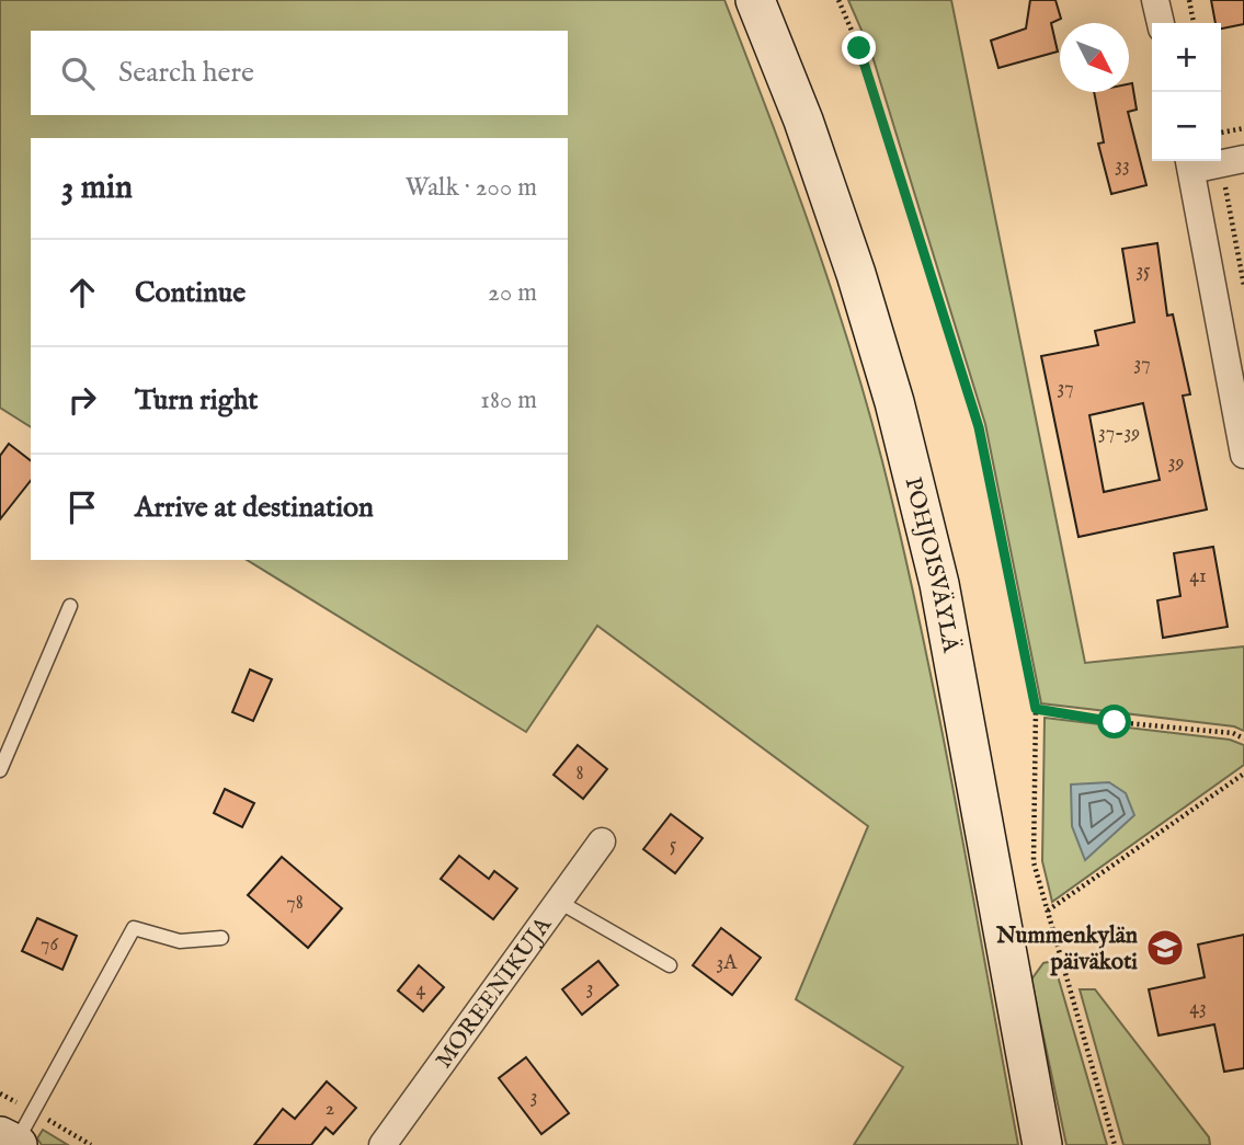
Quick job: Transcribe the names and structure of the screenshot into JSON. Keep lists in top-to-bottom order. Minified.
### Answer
{"streets":{"street":["POHJOISVÄYLÄ","MOREENIKUJA"]},"places":{"school or university":["Nummenkylän päiväkoti"]},"house_numbers":["33","35","37","37","37-39","39","41","8","5","78","76","3A","3","4","43","3","2"],"north":"bottom right","page":{"map_buttons":["+","−"],"search":"Search here","heading":["3 min","Walk · 200 m"],"list":[["Continue","20 m"],["Turn right","180 m"],"Arrive at destination"]}}
